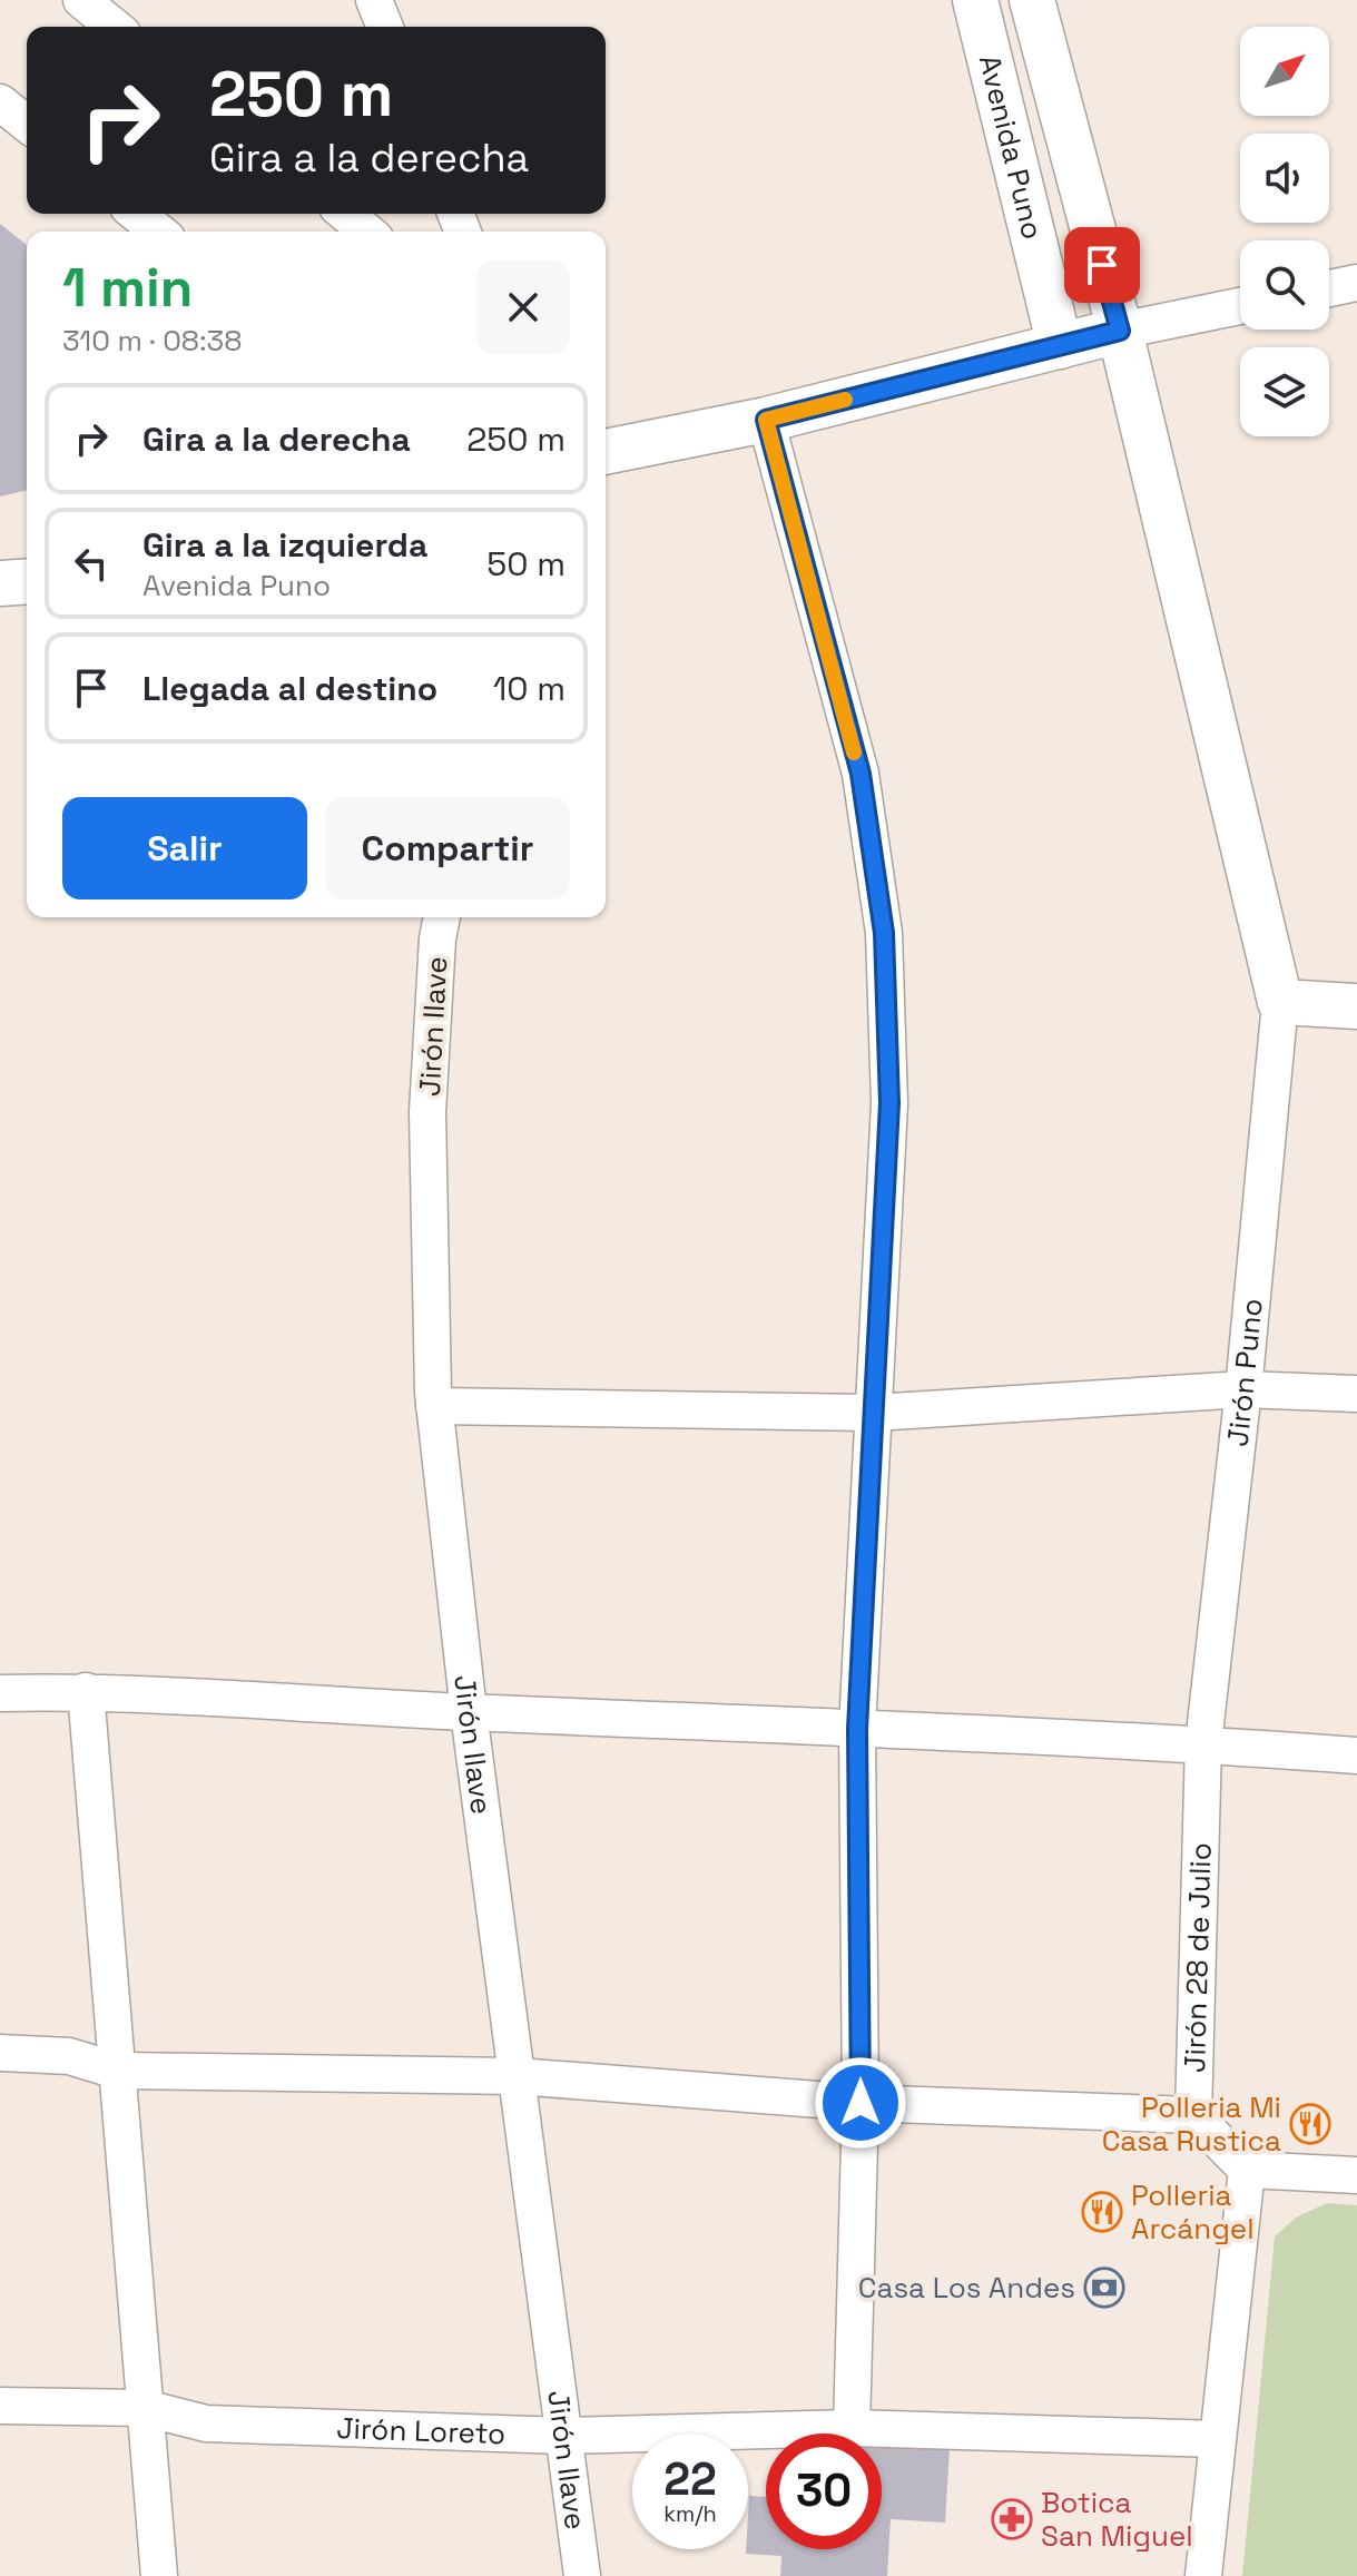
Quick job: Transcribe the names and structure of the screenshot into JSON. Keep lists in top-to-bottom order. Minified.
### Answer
{"streets":{"street":["Avenida Puno","Jirón Ilave","Jirón Puno","Jirón 28 de Julio","Jirón Loreto"]},"crossings":[["Avenida Puno","Jirón Puno"],["Jirón Ilave","Jirón Loreto"],["Jirón Puno","Jirón 28 de Julio"]],"places":{"restaurant":["Polleria Mi Casa Rustica","Polleria Arcángel"],"bank":["Casa Los Andes"],"pharmacy":["Botica San Miguel"]},"north":"top right","page":{"turn":["250 m","Gira a la derecha"],"heading":["1 min","310 m · 08:38"],"list":[{"name":"Gira a la derecha","value":"250 m"},{"name":"Gira a la izquierda","note":"Avenida Puno","value":"50 m"},{"name":"Llegada al destino","value":"10 m"}],"buttons":["Salir","Compartir"],"speed":"22 km/h","limit":"30"}}
